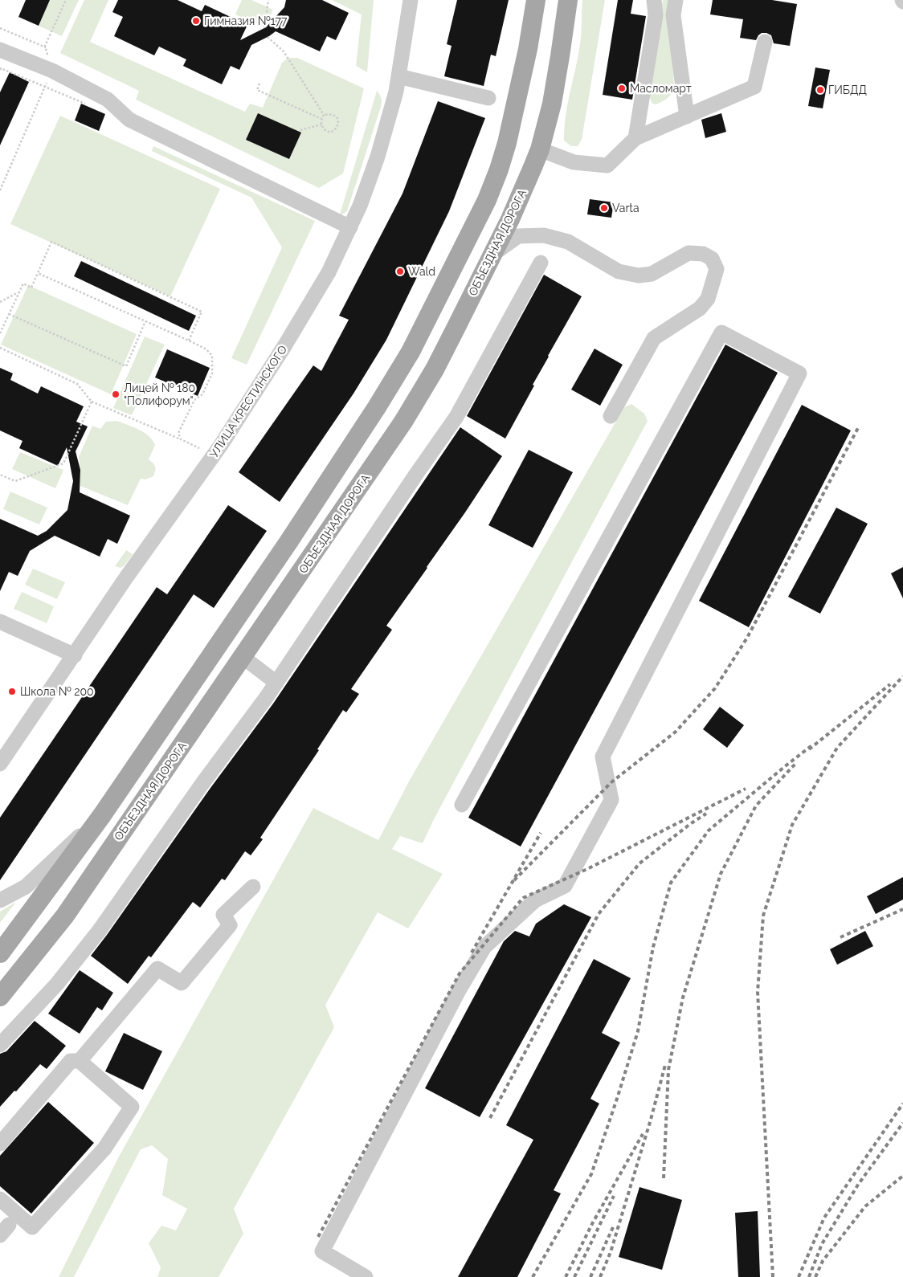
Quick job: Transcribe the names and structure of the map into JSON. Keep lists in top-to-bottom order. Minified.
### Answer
{"streets":{"main road":["ОБЪЕЗДНАЯ ДОРОГА"],"street":["УЛИЦА КРЕСТИНСКОГО"]},"places":["Гимназия №177","Масломарт","ГИБДД","Varta","Wald","Лицей № 180 \"Полифорум\"","Школа № 200"]}
